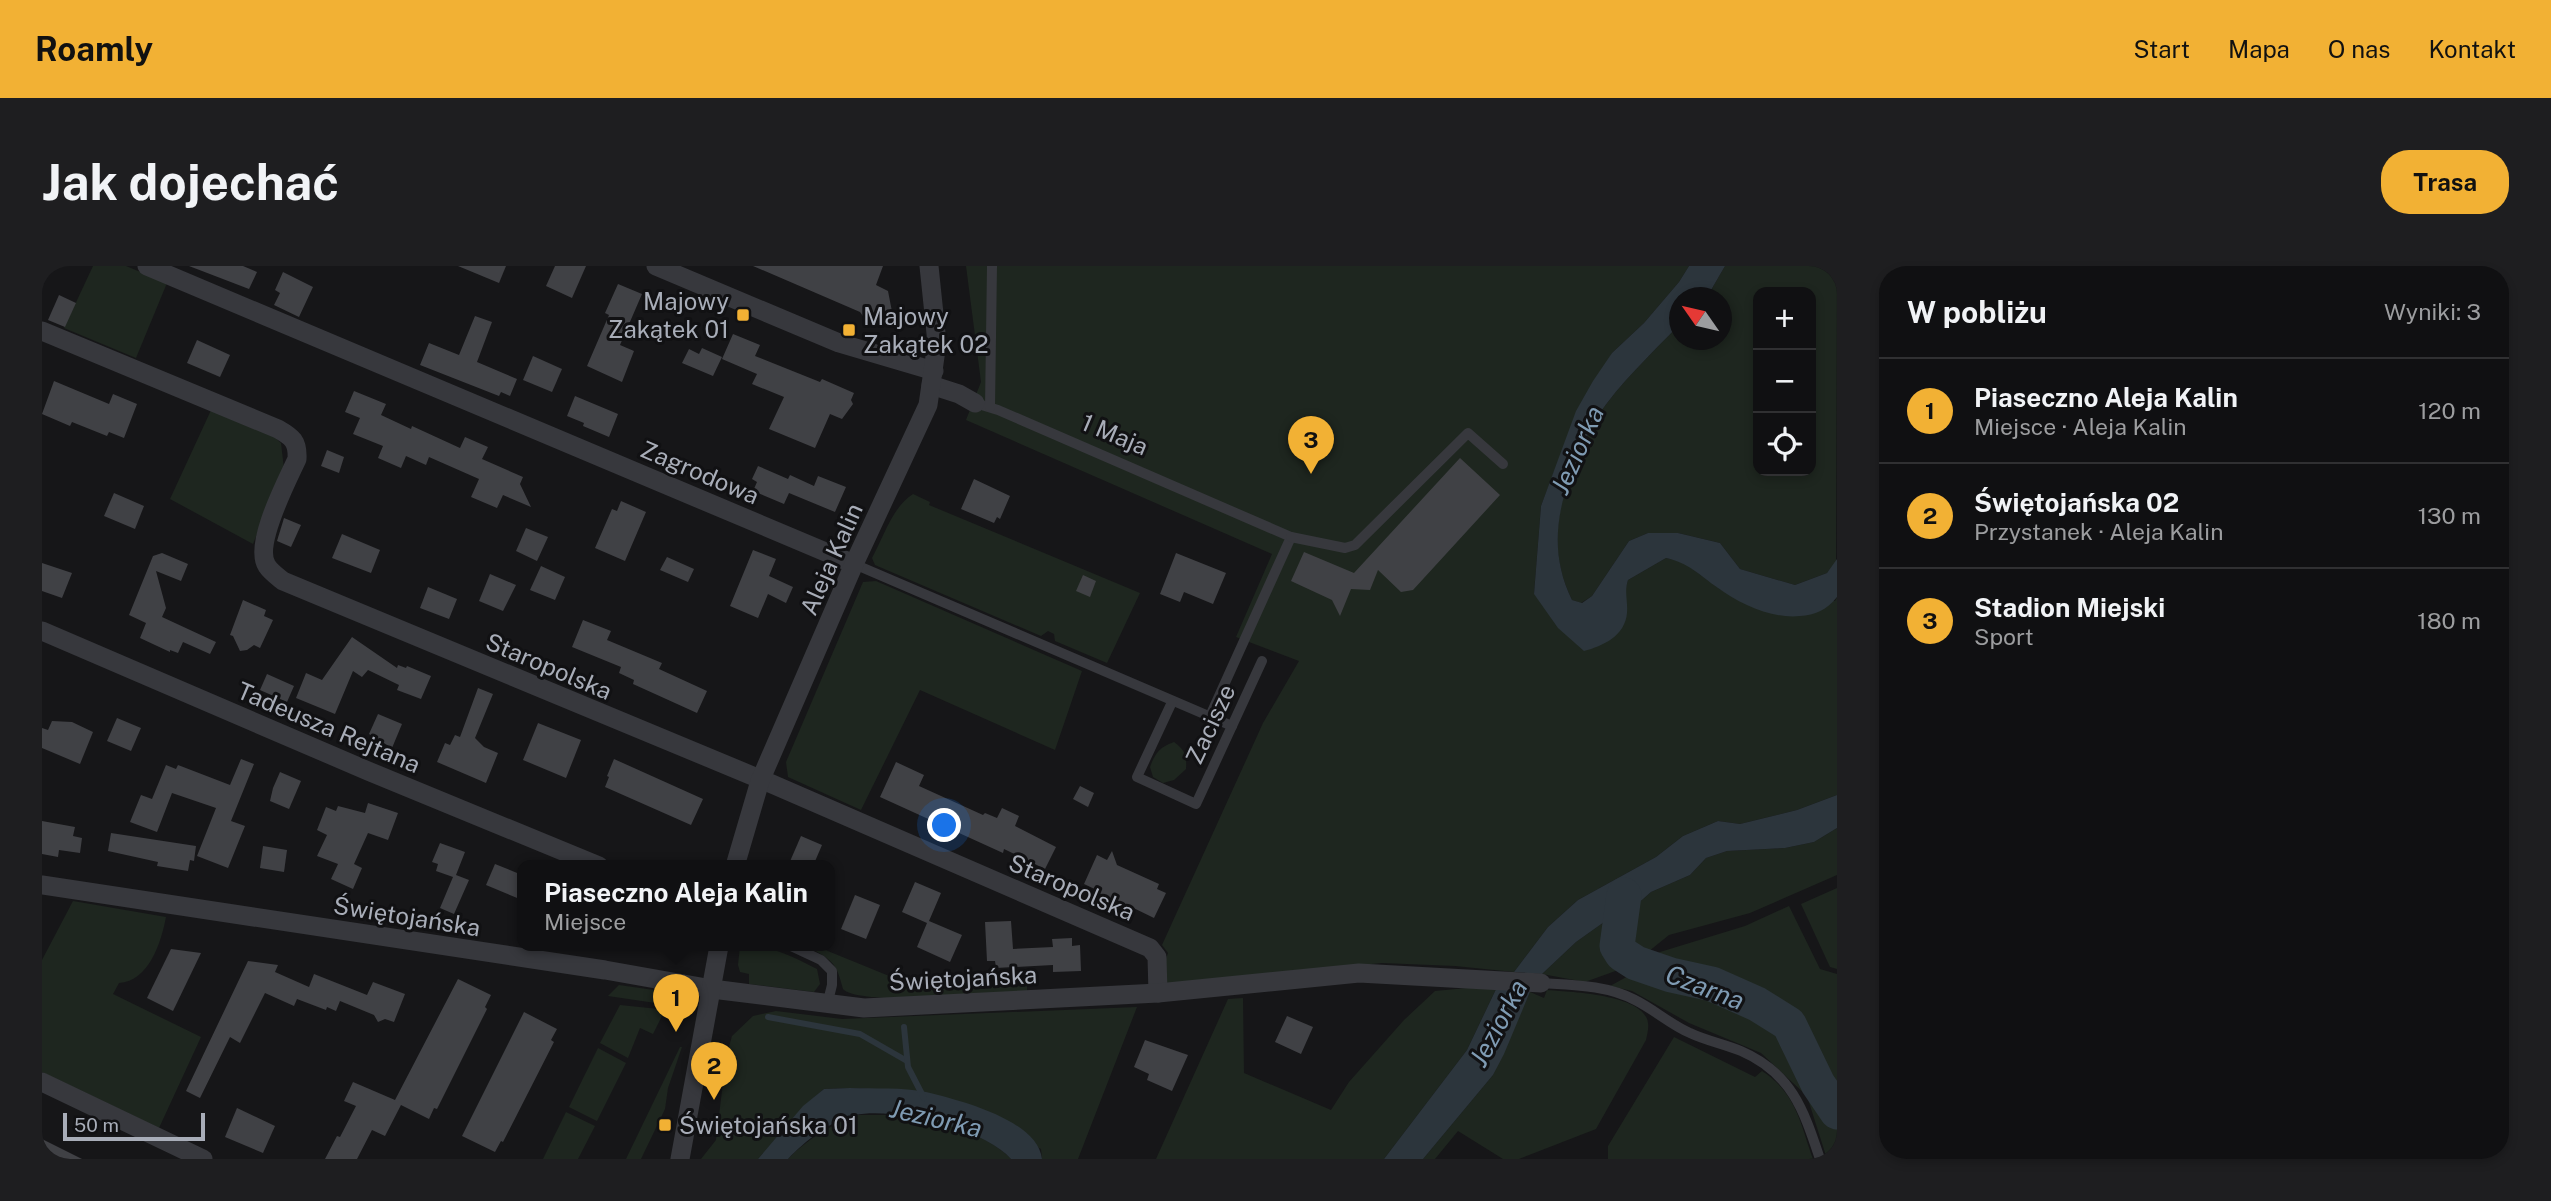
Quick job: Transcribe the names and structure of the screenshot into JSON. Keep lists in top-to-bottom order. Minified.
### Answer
{"streets":{"street":["1 Maja","Zagrodowa","Aleja Kalin","Staropolska","Tadeusza Rejtana","Świętojańska"],"lane":["Zacisze"]},"crossings":[["1 Maja","Aleja Kalin"],["Zagrodowa","Aleja Kalin"],["Zagrodowa","Zacisze"],["Aleja Kalin","Staropolska"],["Staropolska","Świętojańska"]],"water":["Jeziorka","Czarna"],"places":{"transit":["Majowy Zakątek 01","Majowy Zakątek 02","Świętojańska 01"]},"scale_bar":"50 m","north":"top left","page":{"header":"Roamly","nav":["Start","Mapa","O nas","Kontakt"],"buttons":"Trasa","title":"Jak dojechać","heading":["W pobliżu","Wyniki: 3"],"map_buttons":["+","−"],"list":[{"mark":"1","name":"Piaseczno Aleja Kalin","note":"Miejsce · Aleja Kalin","value":"120 m"},{"mark":"2","name":"Świętojańska 02","note":"Przystanek · Aleja Kalin","value":"130 m"},{"mark":"3","name":"Stadion Miejski","note":"Sport","value":"180 m"}],"pins":["3","1","2"],"popup":["Piaseczno Aleja Kalin","Miejsce"],"scale":"50 m"}}
